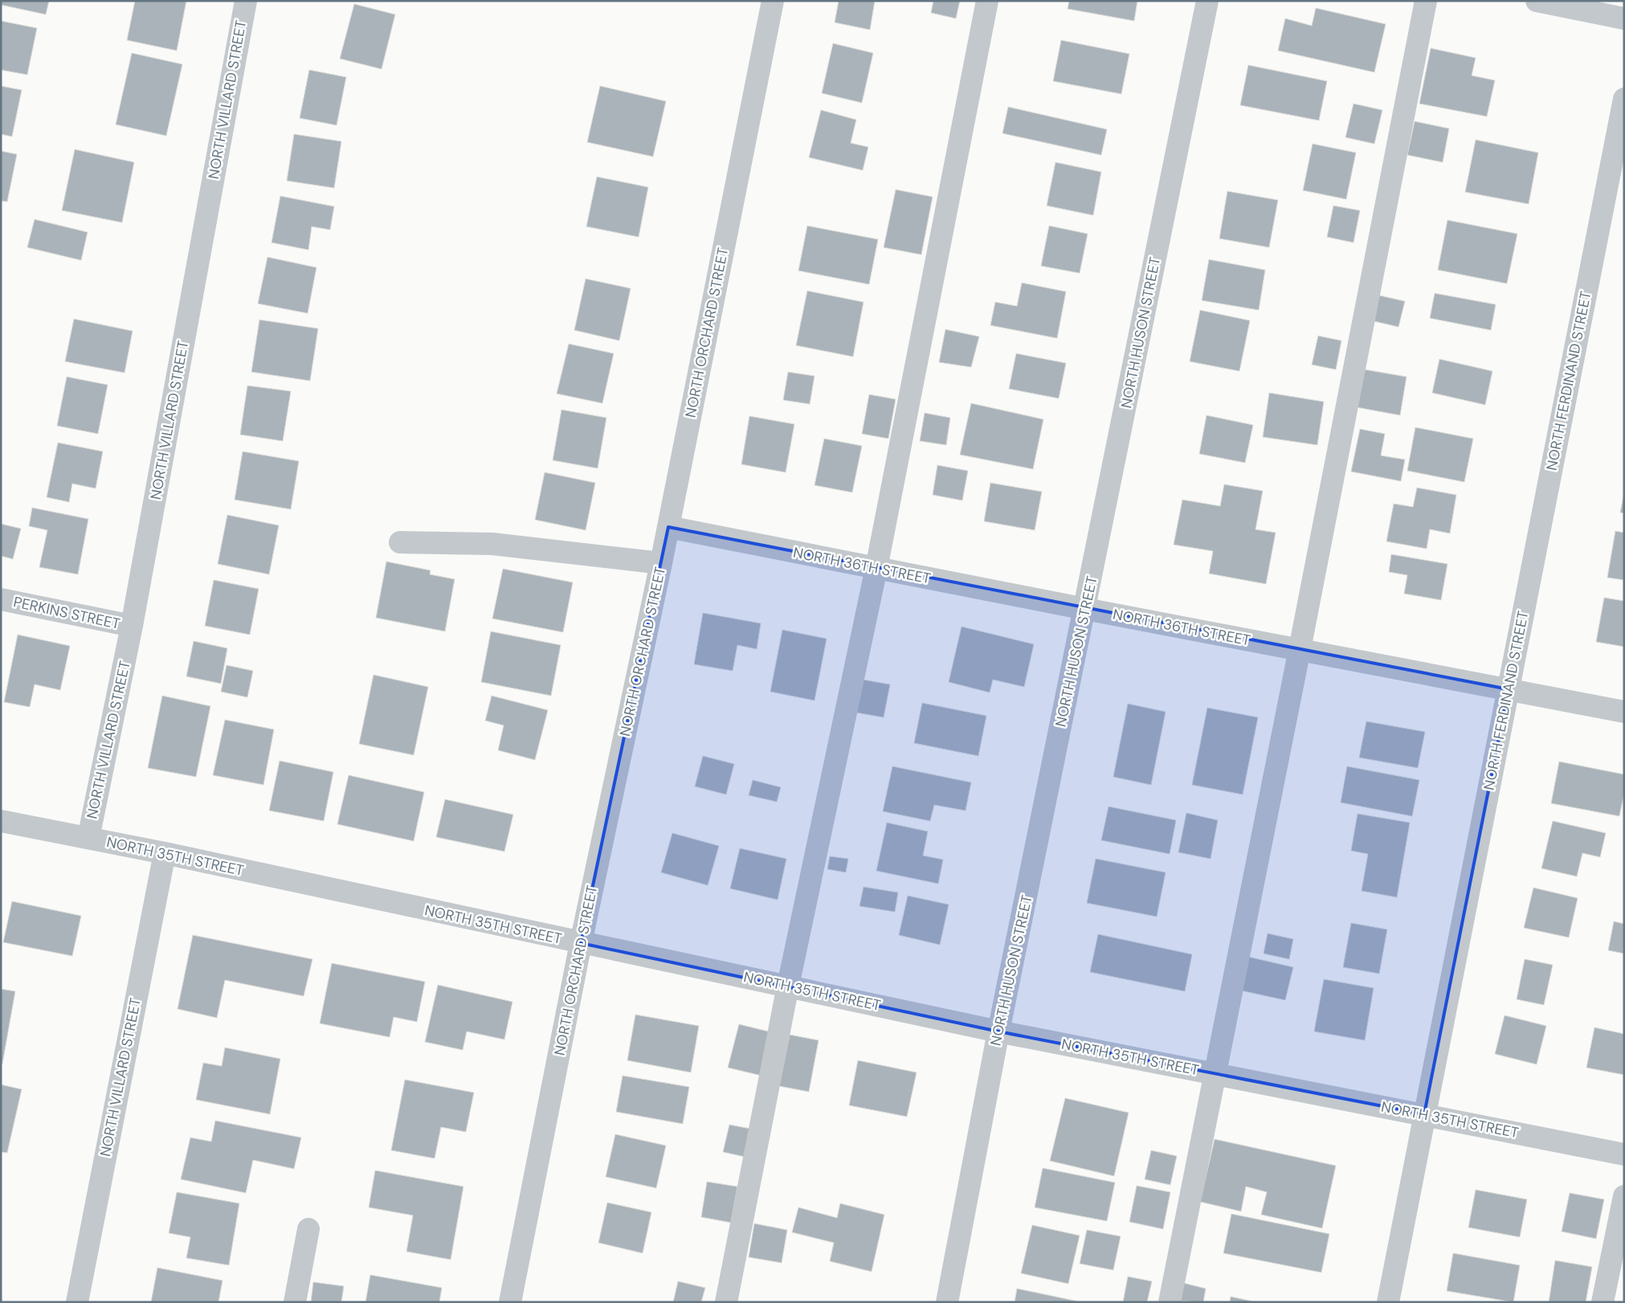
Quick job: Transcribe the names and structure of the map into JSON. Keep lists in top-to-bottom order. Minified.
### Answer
{"streets":{"street":["NORTH VILLARD STREET","NORTH ORCHARD STREET","NORTH HUSON STREET","NORTH FERDINAND STREET","NORTH 36TH STREET","PERKINS STREET","NORTH 35TH STREET"]},"crossings":[["NORTH VILLARD STREET","PERKINS STREET"],["NORTH VILLARD STREET","NORTH 35TH STREET"],["NORTH ORCHARD STREET","NORTH 36TH STREET"],["NORTH ORCHARD STREET","NORTH 35TH STREET"],["NORTH HUSON STREET","NORTH 36TH STREET"],["NORTH HUSON STREET","NORTH 35TH STREET"],["NORTH FERDINAND STREET","NORTH 36TH STREET"],["NORTH FERDINAND STREET","NORTH 35TH STREET"]]}
